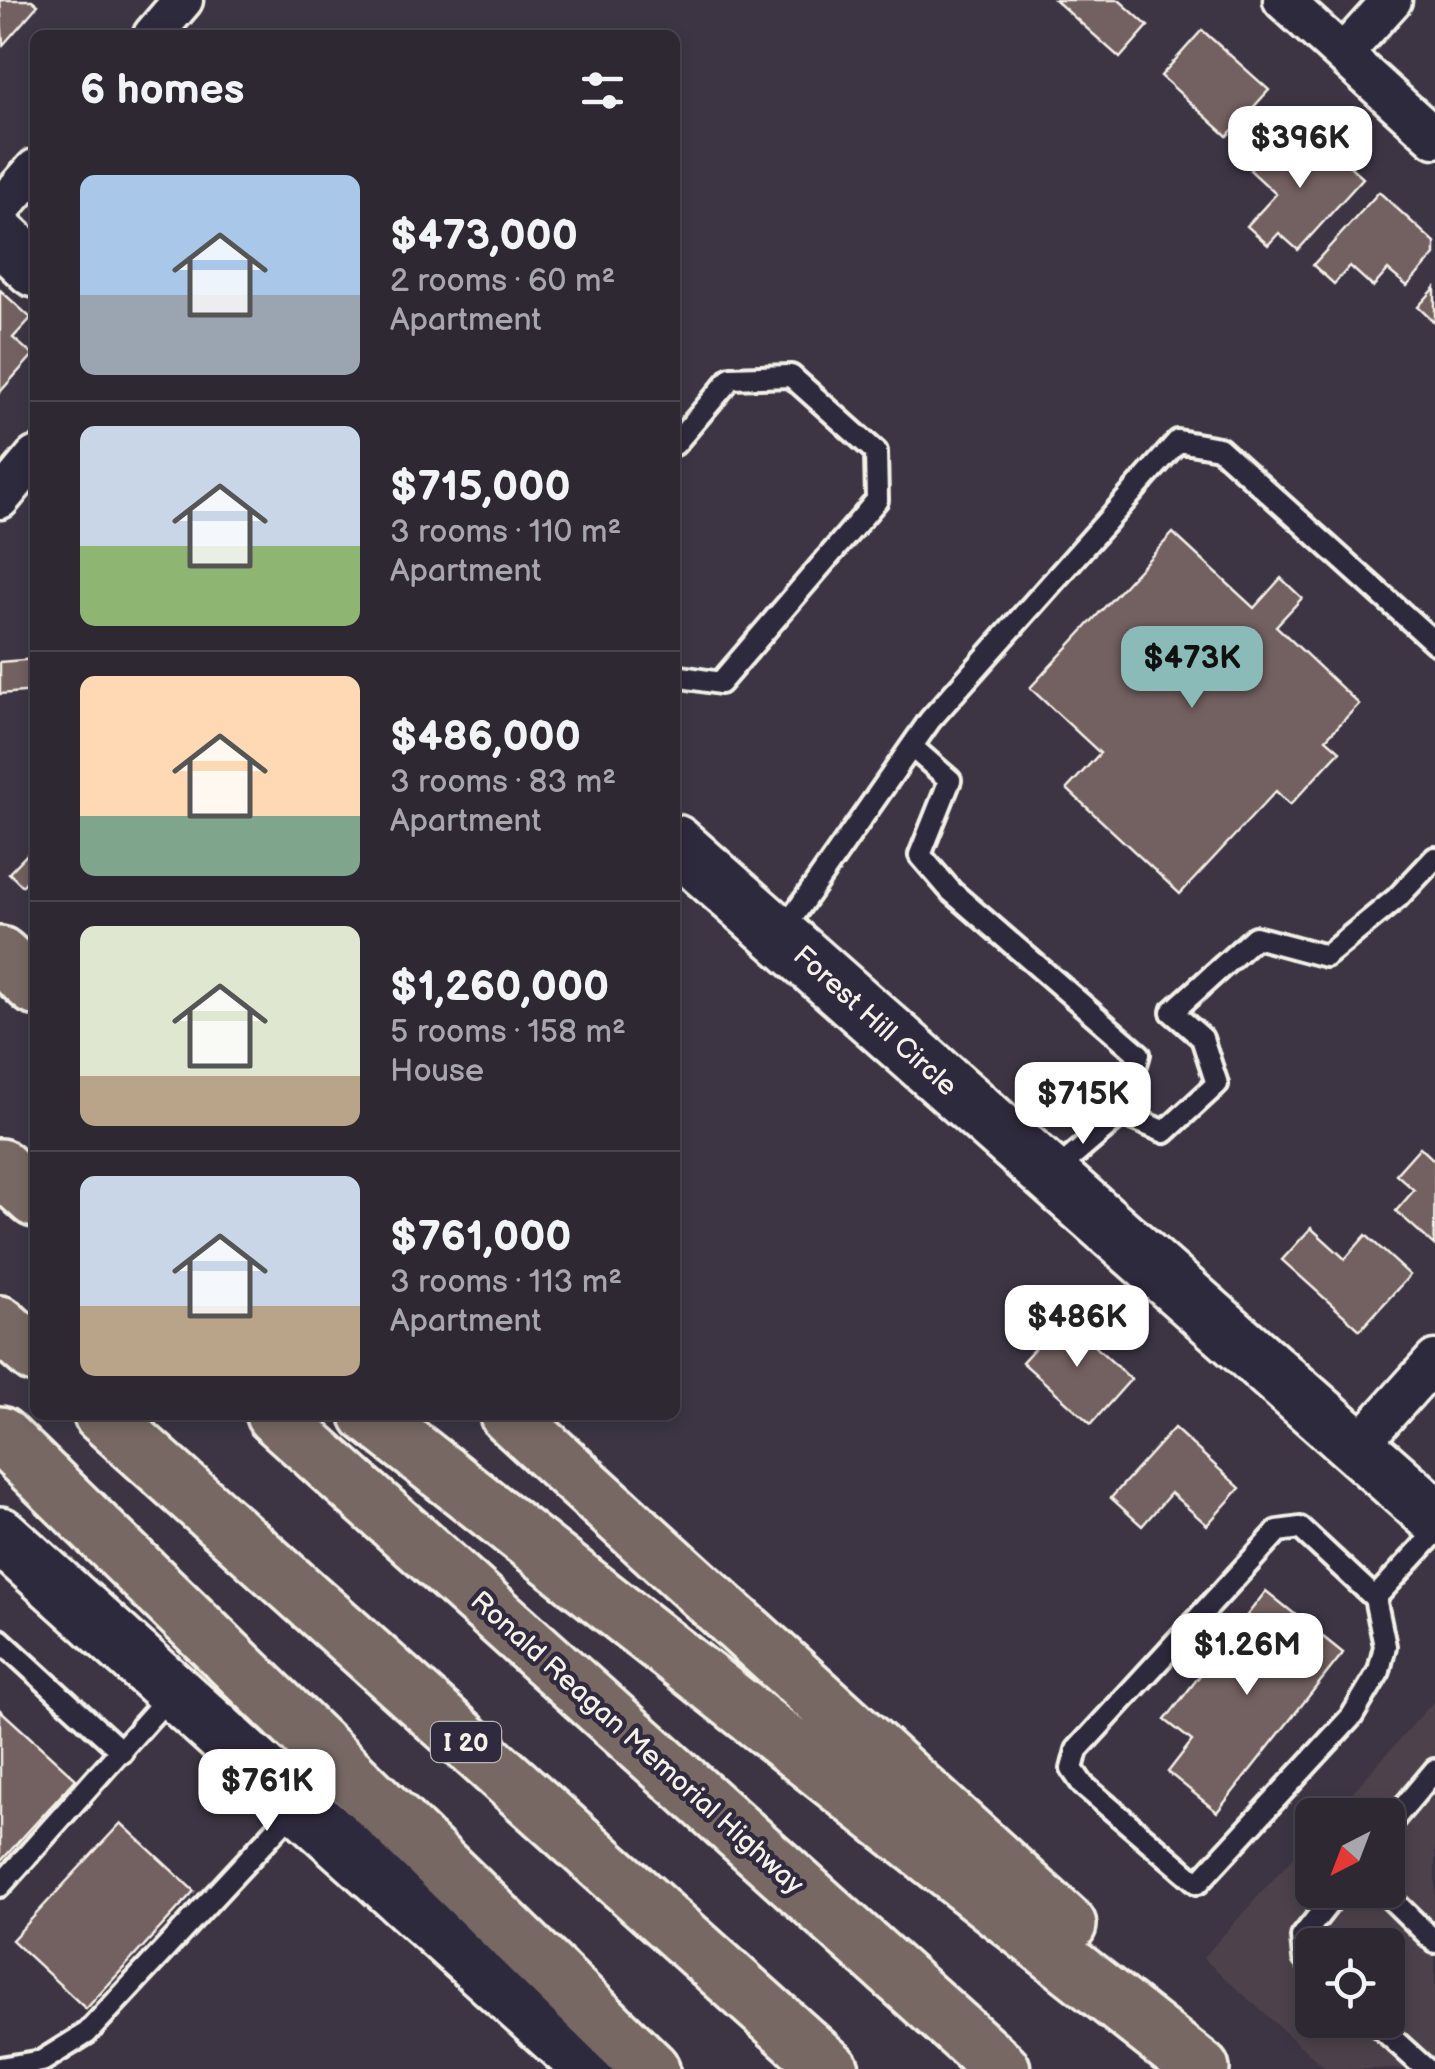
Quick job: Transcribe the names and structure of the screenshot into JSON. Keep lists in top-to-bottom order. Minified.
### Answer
{"streets":{"highway":["I 20","Ronald Reagan Memorial Highway"],"street":["Forest Hill Circle"]},"north":"bottom left","page":{"heading":"6 homes","price":["$396K","$473K","$715K","$486K","$1.26M","$761K"],"list":[{"name":"$473,000","note":"2 rooms · 60 m² · Apartment"},{"name":"$715,000","note":"3 rooms · 110 m² · Apartment"},{"name":"$486,000","note":"3 rooms · 83 m² · Apartment"},{"name":"$1,260,000","note":"5 rooms · 158 m² · House"},{"name":"$761,000","note":"3 rooms · 113 m² · Apartment"}]}}
